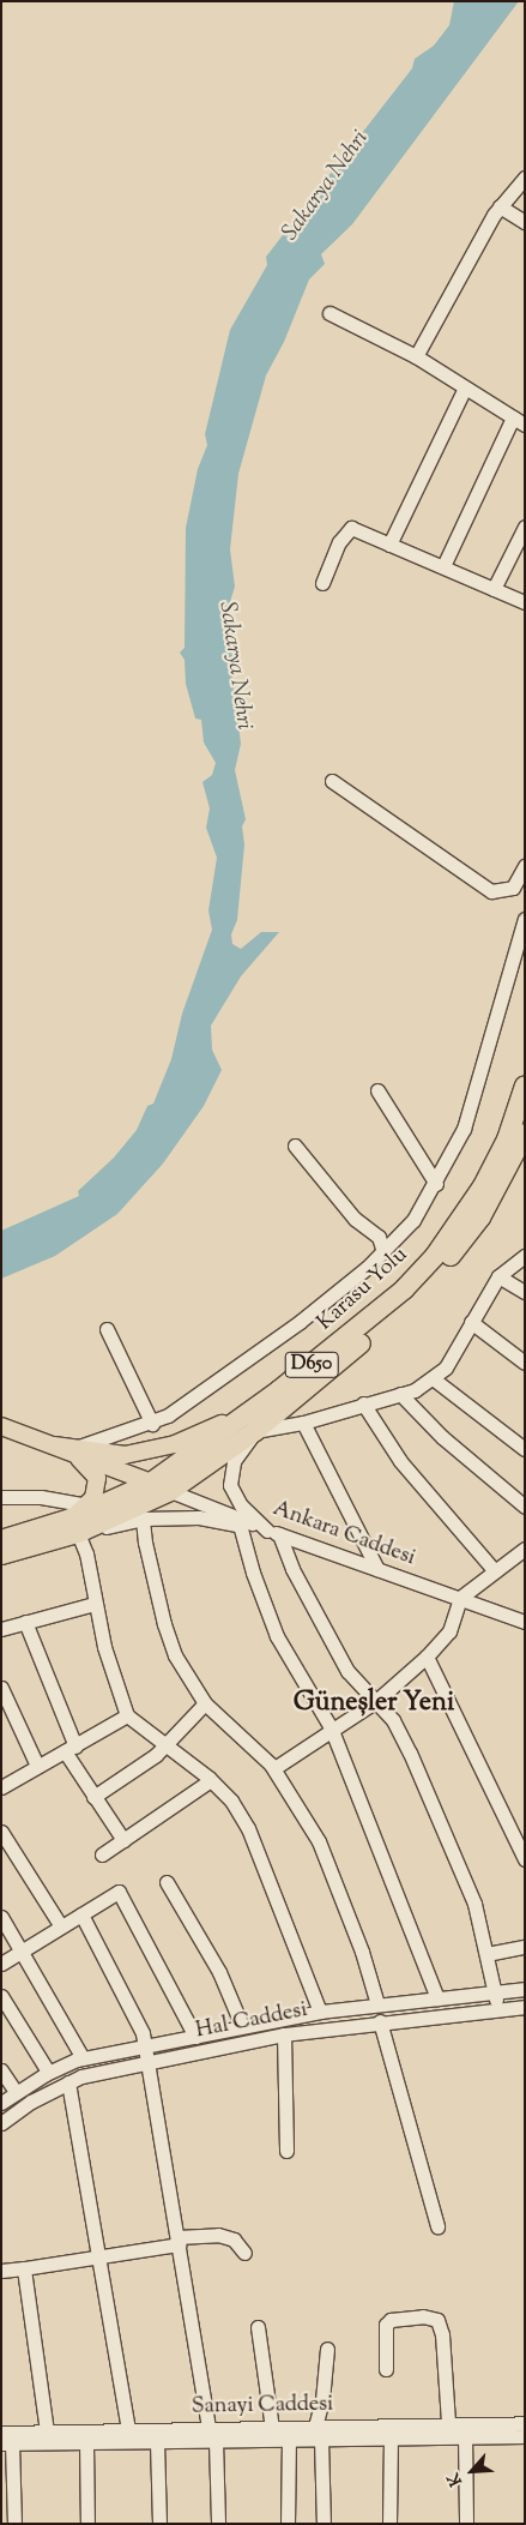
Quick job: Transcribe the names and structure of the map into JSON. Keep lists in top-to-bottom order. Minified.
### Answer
{"streets":{"highway":["Karasu Yolu","D650"],"street":["Ankara Caddesi","Hal Caddesi","Sanayi Caddesi"]},"crossings":[["Karasu Yolu","Ankara Caddesi"]],"districts":["Güneşler Yeni"],"water":["Sakarya Nehri"],"north":"bottom left"}
